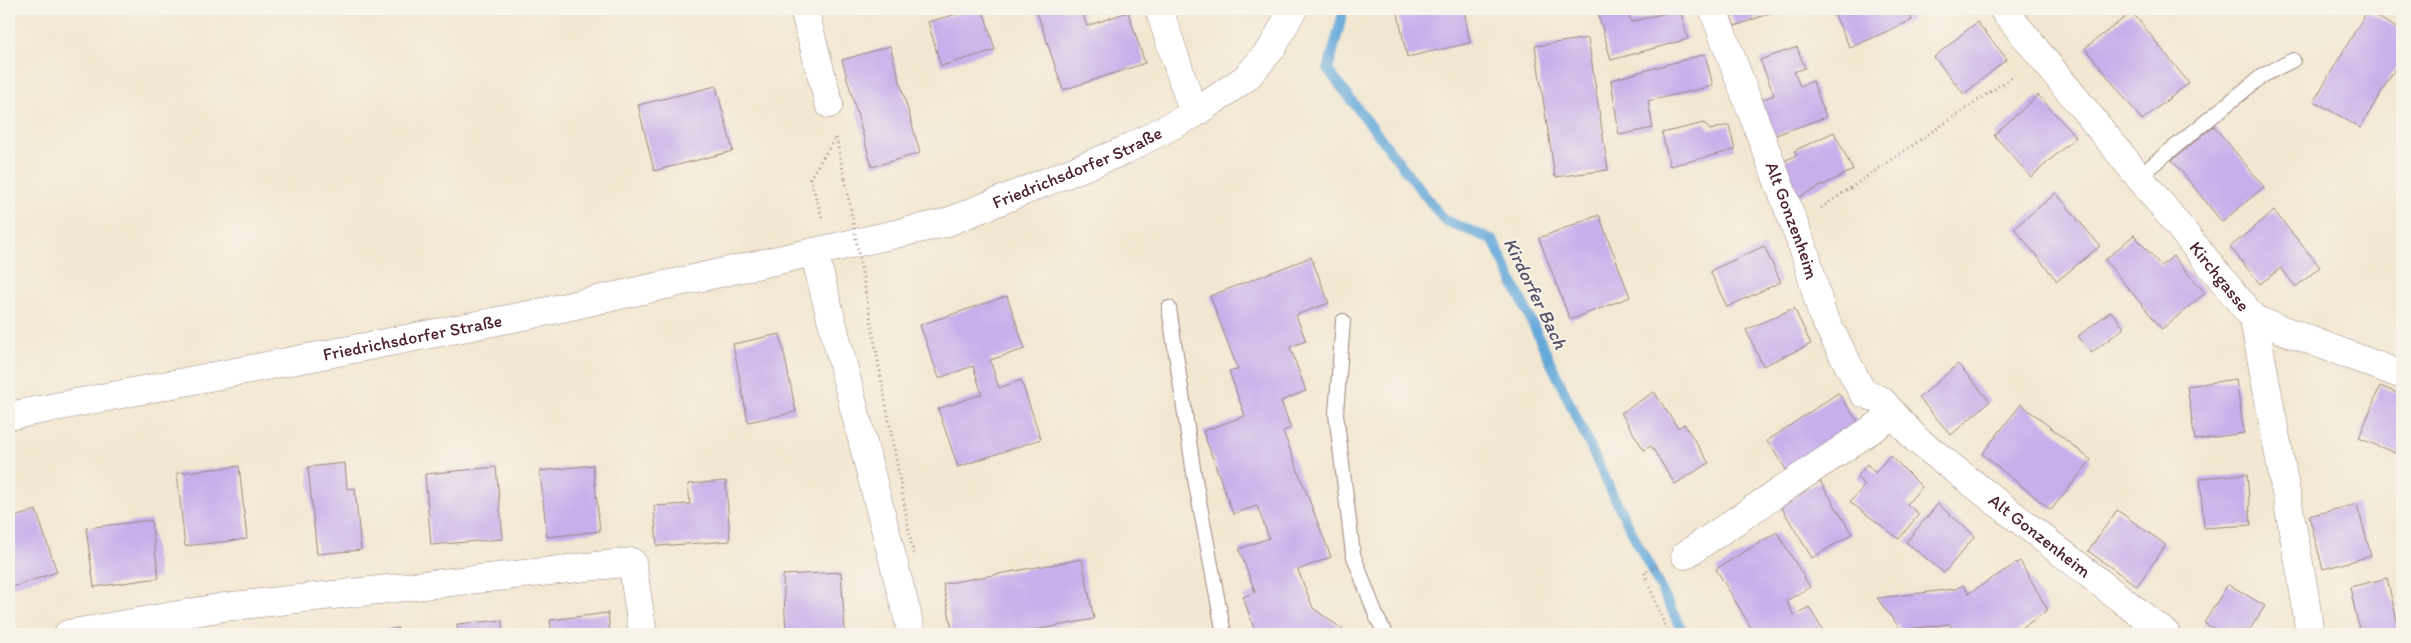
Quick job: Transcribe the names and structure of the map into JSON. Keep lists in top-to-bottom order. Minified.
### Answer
{"streets":{"street":["Friedrichsdorfer Straße","Alt Gonzenheim","Kirchgasse"]},"water":["Kirdorfer Bach"]}
